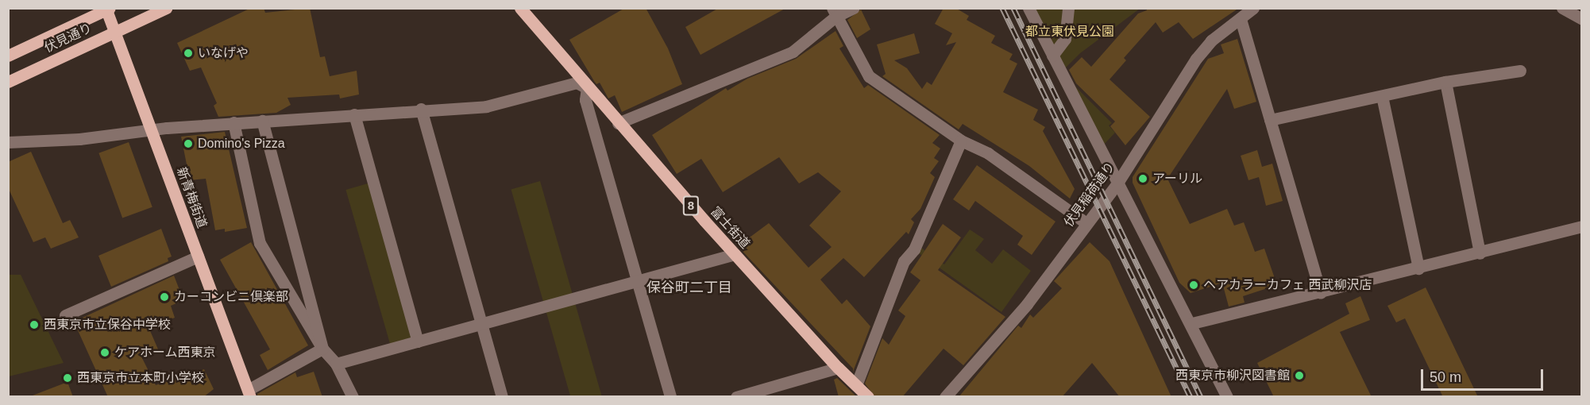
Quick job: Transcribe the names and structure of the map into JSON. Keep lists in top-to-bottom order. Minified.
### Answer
{"streets":{"main road":["伏見通り","新青梅街道","8","富士街道"],"street":["伏見稲荷通り"]},"crossings":[["伏見通り","新青梅街道"]],"districts":["保谷町二丁目"],"parks":["都立東伏見公園"],"places":["いなげや","Domino's Pizza","アーリル","ヘアカラーカフェ 西武柳沢店","カーコンビニ倶楽部","西東京市立保谷中学校","ケアホーム西東京","西東京市柳沢図書館","西東京市立本町小学校"],"scale_bar":"50 m"}
